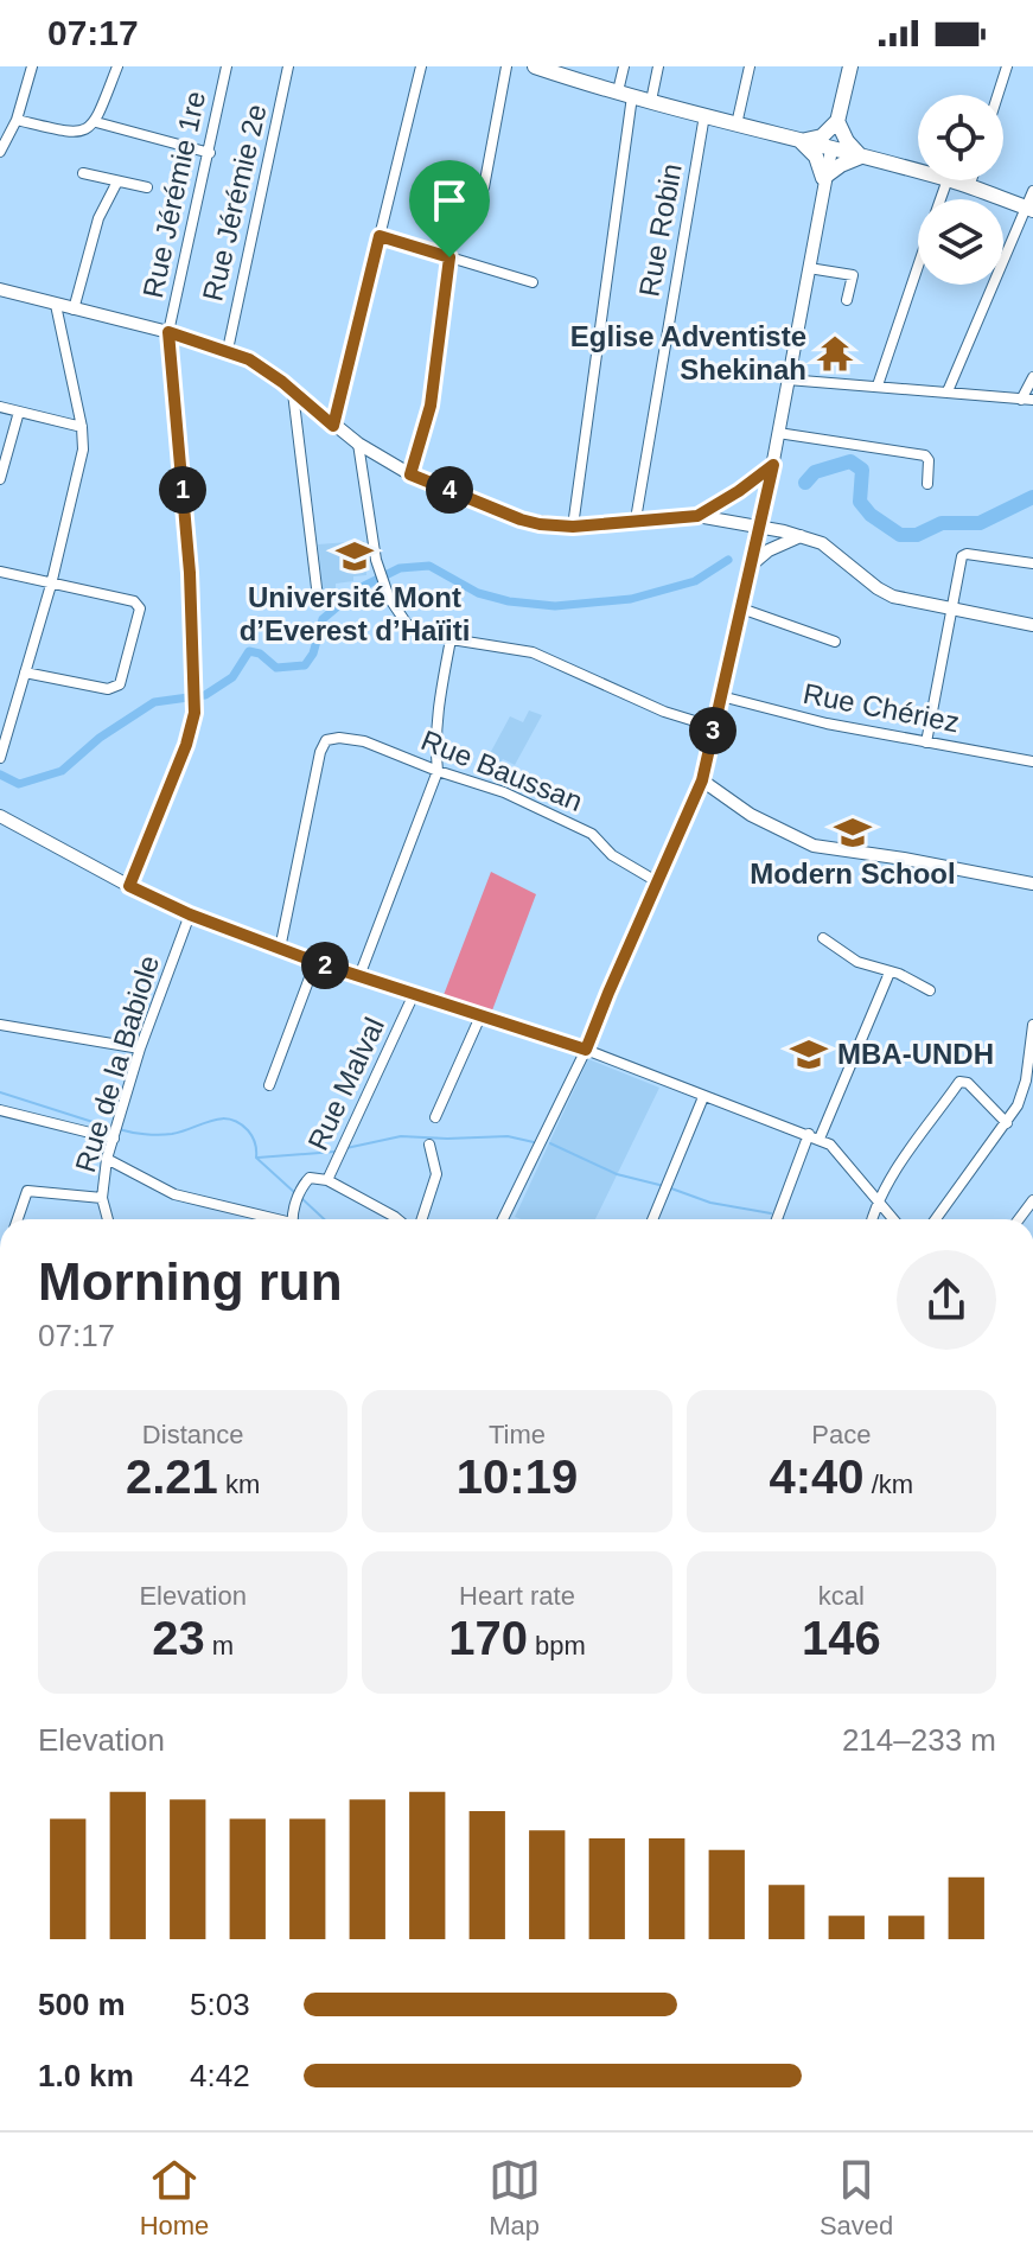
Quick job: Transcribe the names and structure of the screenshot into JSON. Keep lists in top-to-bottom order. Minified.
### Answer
{"streets":{"street":["Rue Jérémie 1re","Rue Jérémie 2e","Rue Robin","Rue Chériez","Rue Baussan","Rue de la Babiole","Rue Malval"]},"places":{"temple":["Eglise Adventiste Shekinah"],"school or university":["Université Mont d’Everest d’Haïiti","Modern School","MBA-UNDH"]},"page":{"status":"07:17","pins":["1","4","3","2"],"heading":["Morning run","07:17"],"stats":[["Distance","2.21 km"],["Time","10:19"],["Pace","4:40 /km"],["Elevation","23 m"],["Heart rate","170 bpm"],["kcal","146"]],"chart":["Elevation","214–233 m"],"list":[{"name":"500 m","note":"5:03"},{"name":"1.0 km","note":"4:42"}],"tabs":["Home","Map","Saved"]}}
